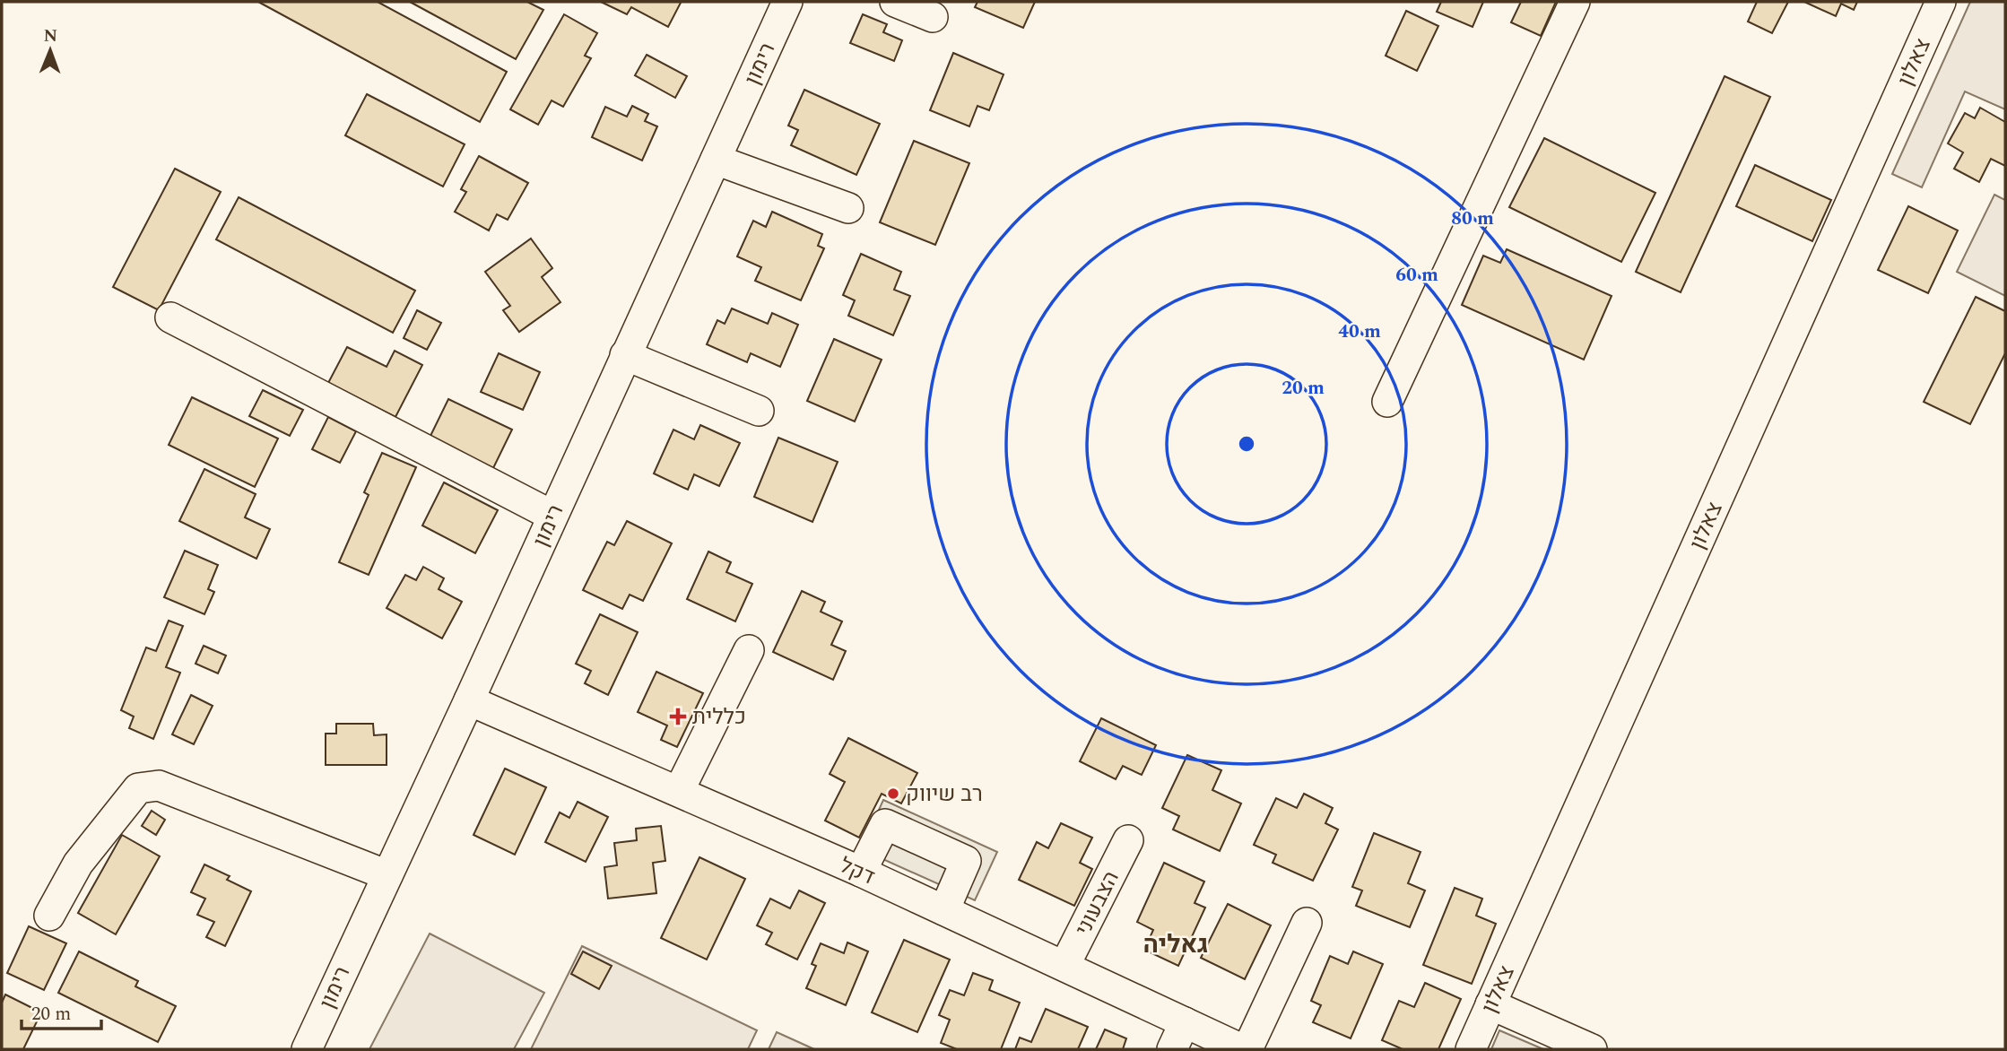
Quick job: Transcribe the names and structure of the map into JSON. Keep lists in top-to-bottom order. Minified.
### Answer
{"streets":{"street":["צאלון","רימון","דקל","הצבעוני"]},"crossings":[["רימון","דקל"],["דקל","הצבעוני"]],"districts":["גאליה"],"places":{"health":["כללית"],"other":["רב שיווק"]},"scale_bar":"20 m","north":"top","rings":["80 m","60 m","40 m","20 m"]}
